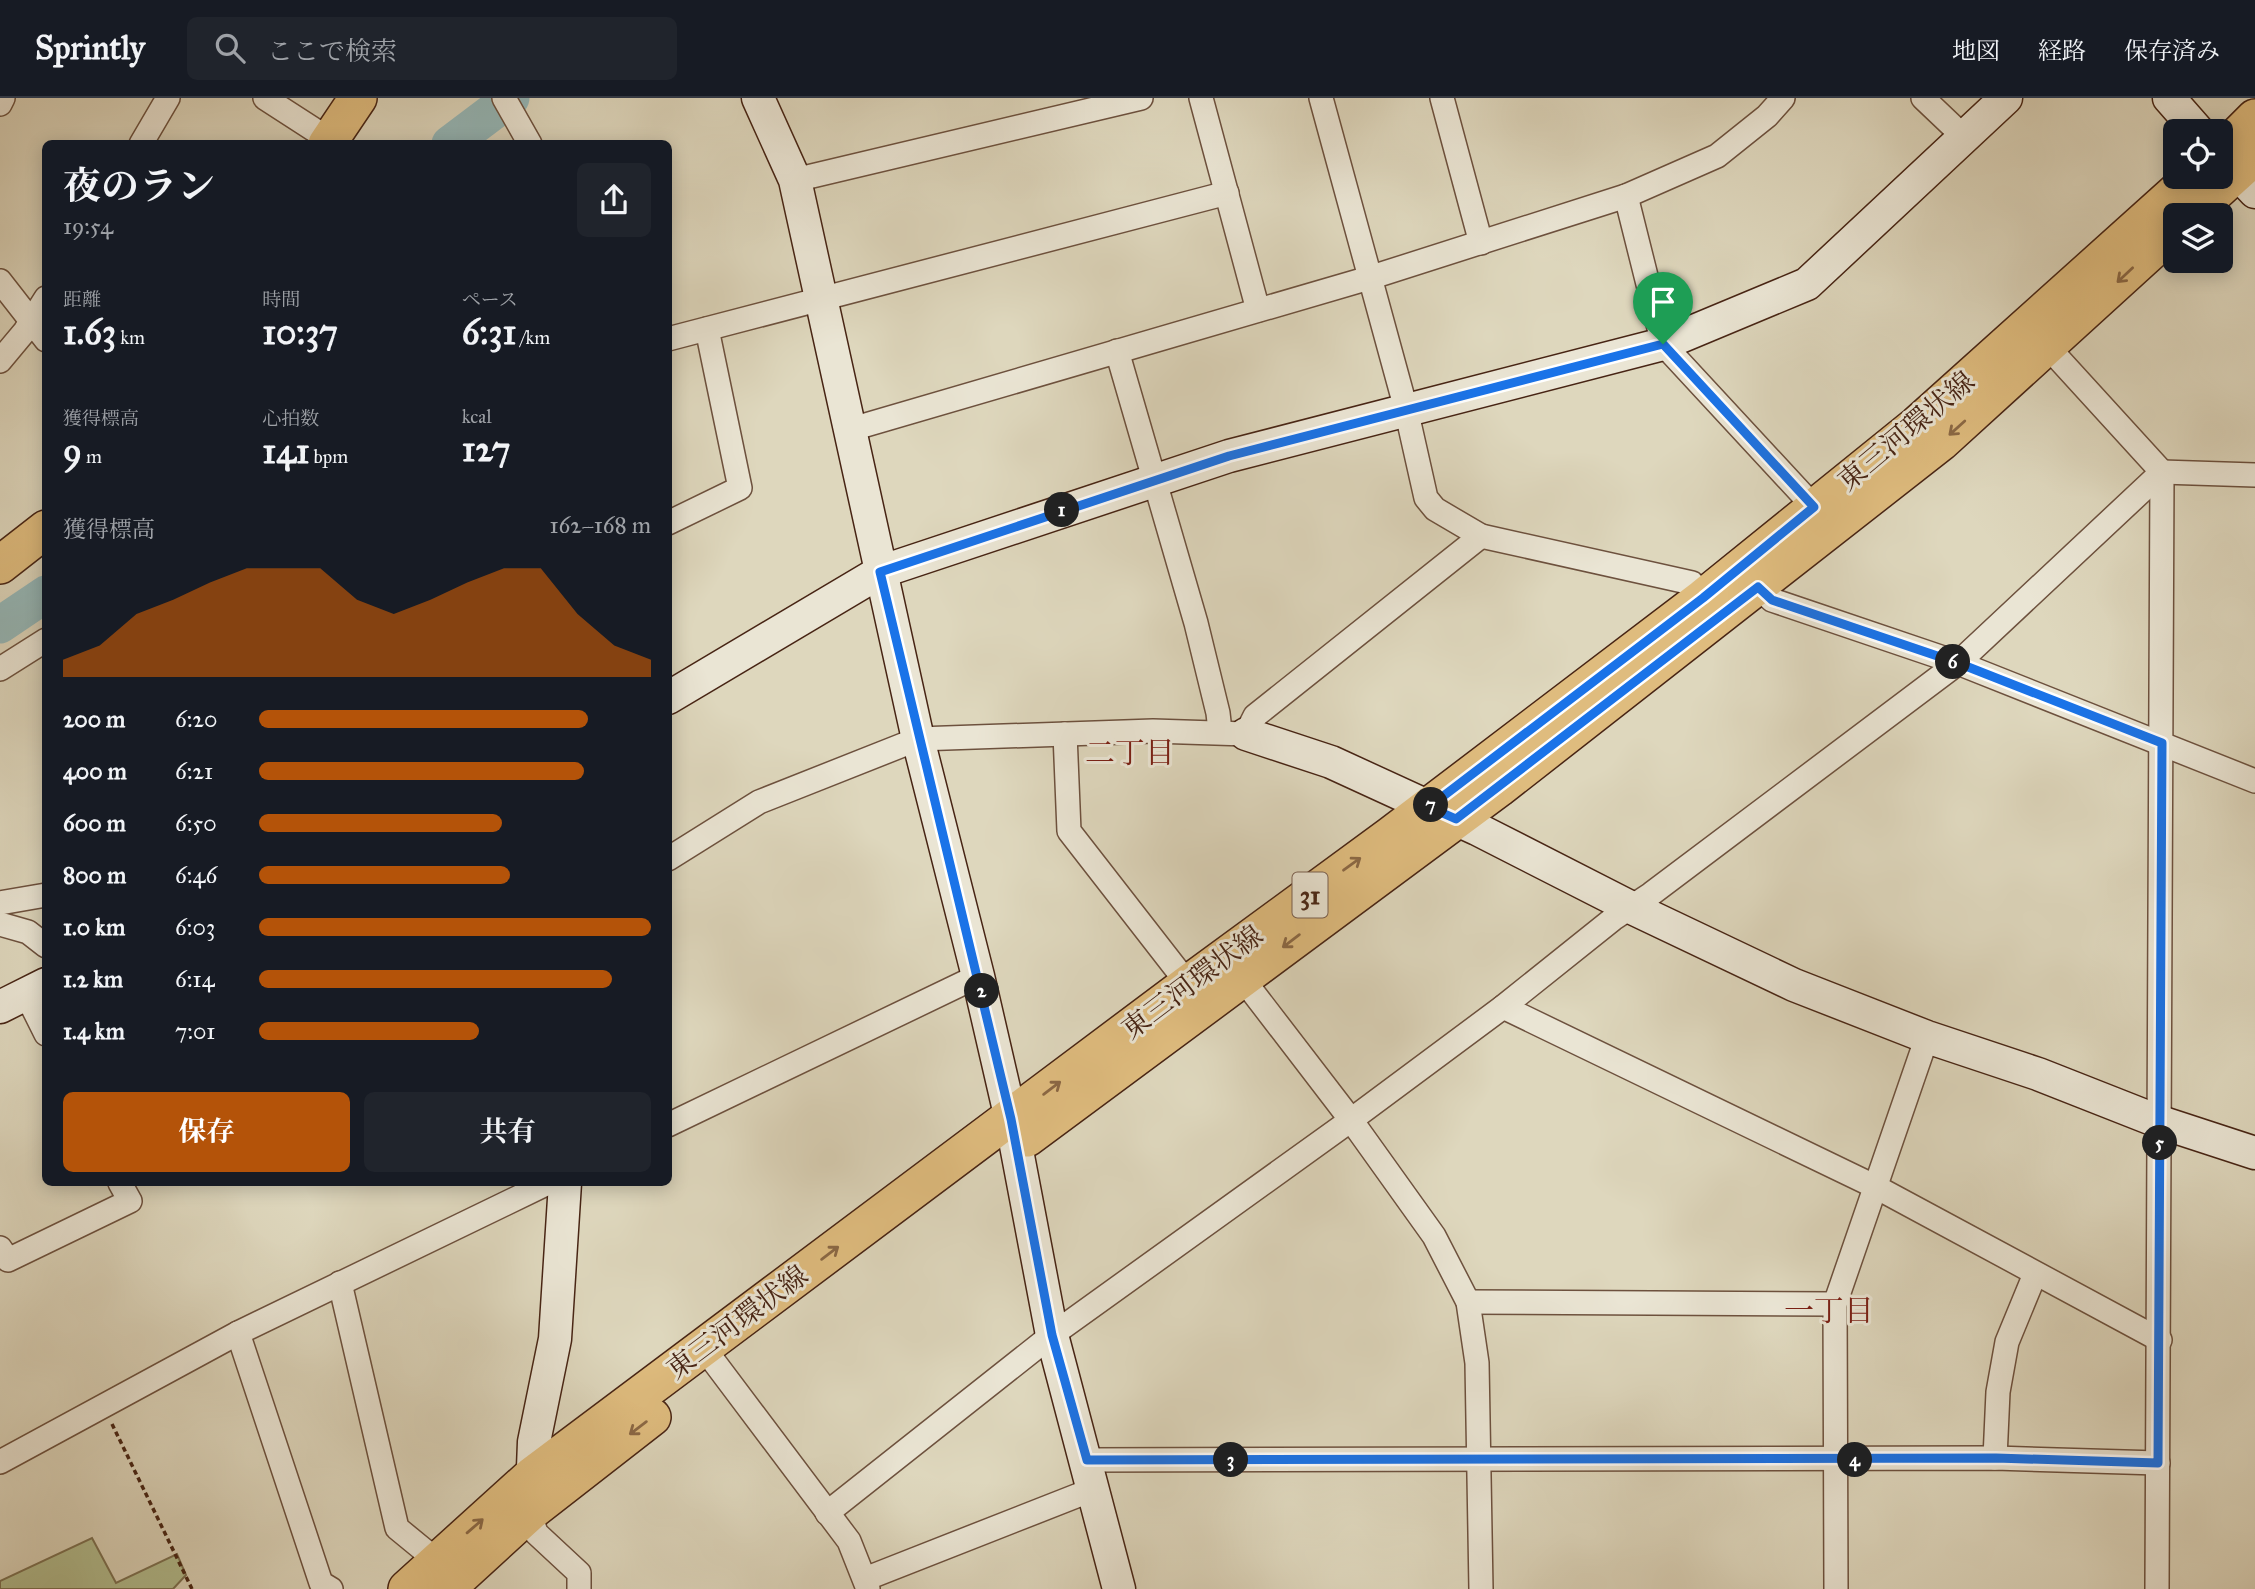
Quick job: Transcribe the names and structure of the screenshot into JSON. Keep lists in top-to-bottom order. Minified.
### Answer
{"streets":{"main road":["東三河環状線","31"]},"districts":["二丁目","一丁目"],"page":{"header":"Sprintly","search":"ここで検索","nav":["地図","経路","保存済み"],"heading":["夜のラン","19:54"],"stats":[["距離","1.63 km"],["時間","10:37"],["ペース","6:31 /km"],["獲得標高","9 m"],["心拍数","141 bpm"],["kcal","127"]],"pins":["1","6","7","2","5","3","4"],"chart":["獲得標高","162–168 m"],"list":[{"name":"200 m","note":"6:20"},{"name":"400 m","note":"6:21"},{"name":"600 m","note":"6:50"},{"name":"800 m","note":"6:46"},{"name":"1.0 km","note":"6:03"},{"name":"1.2 km","note":"6:14"},{"name":"1.4 km","note":"7:01"}],"buttons":["保存","共有"]}}
